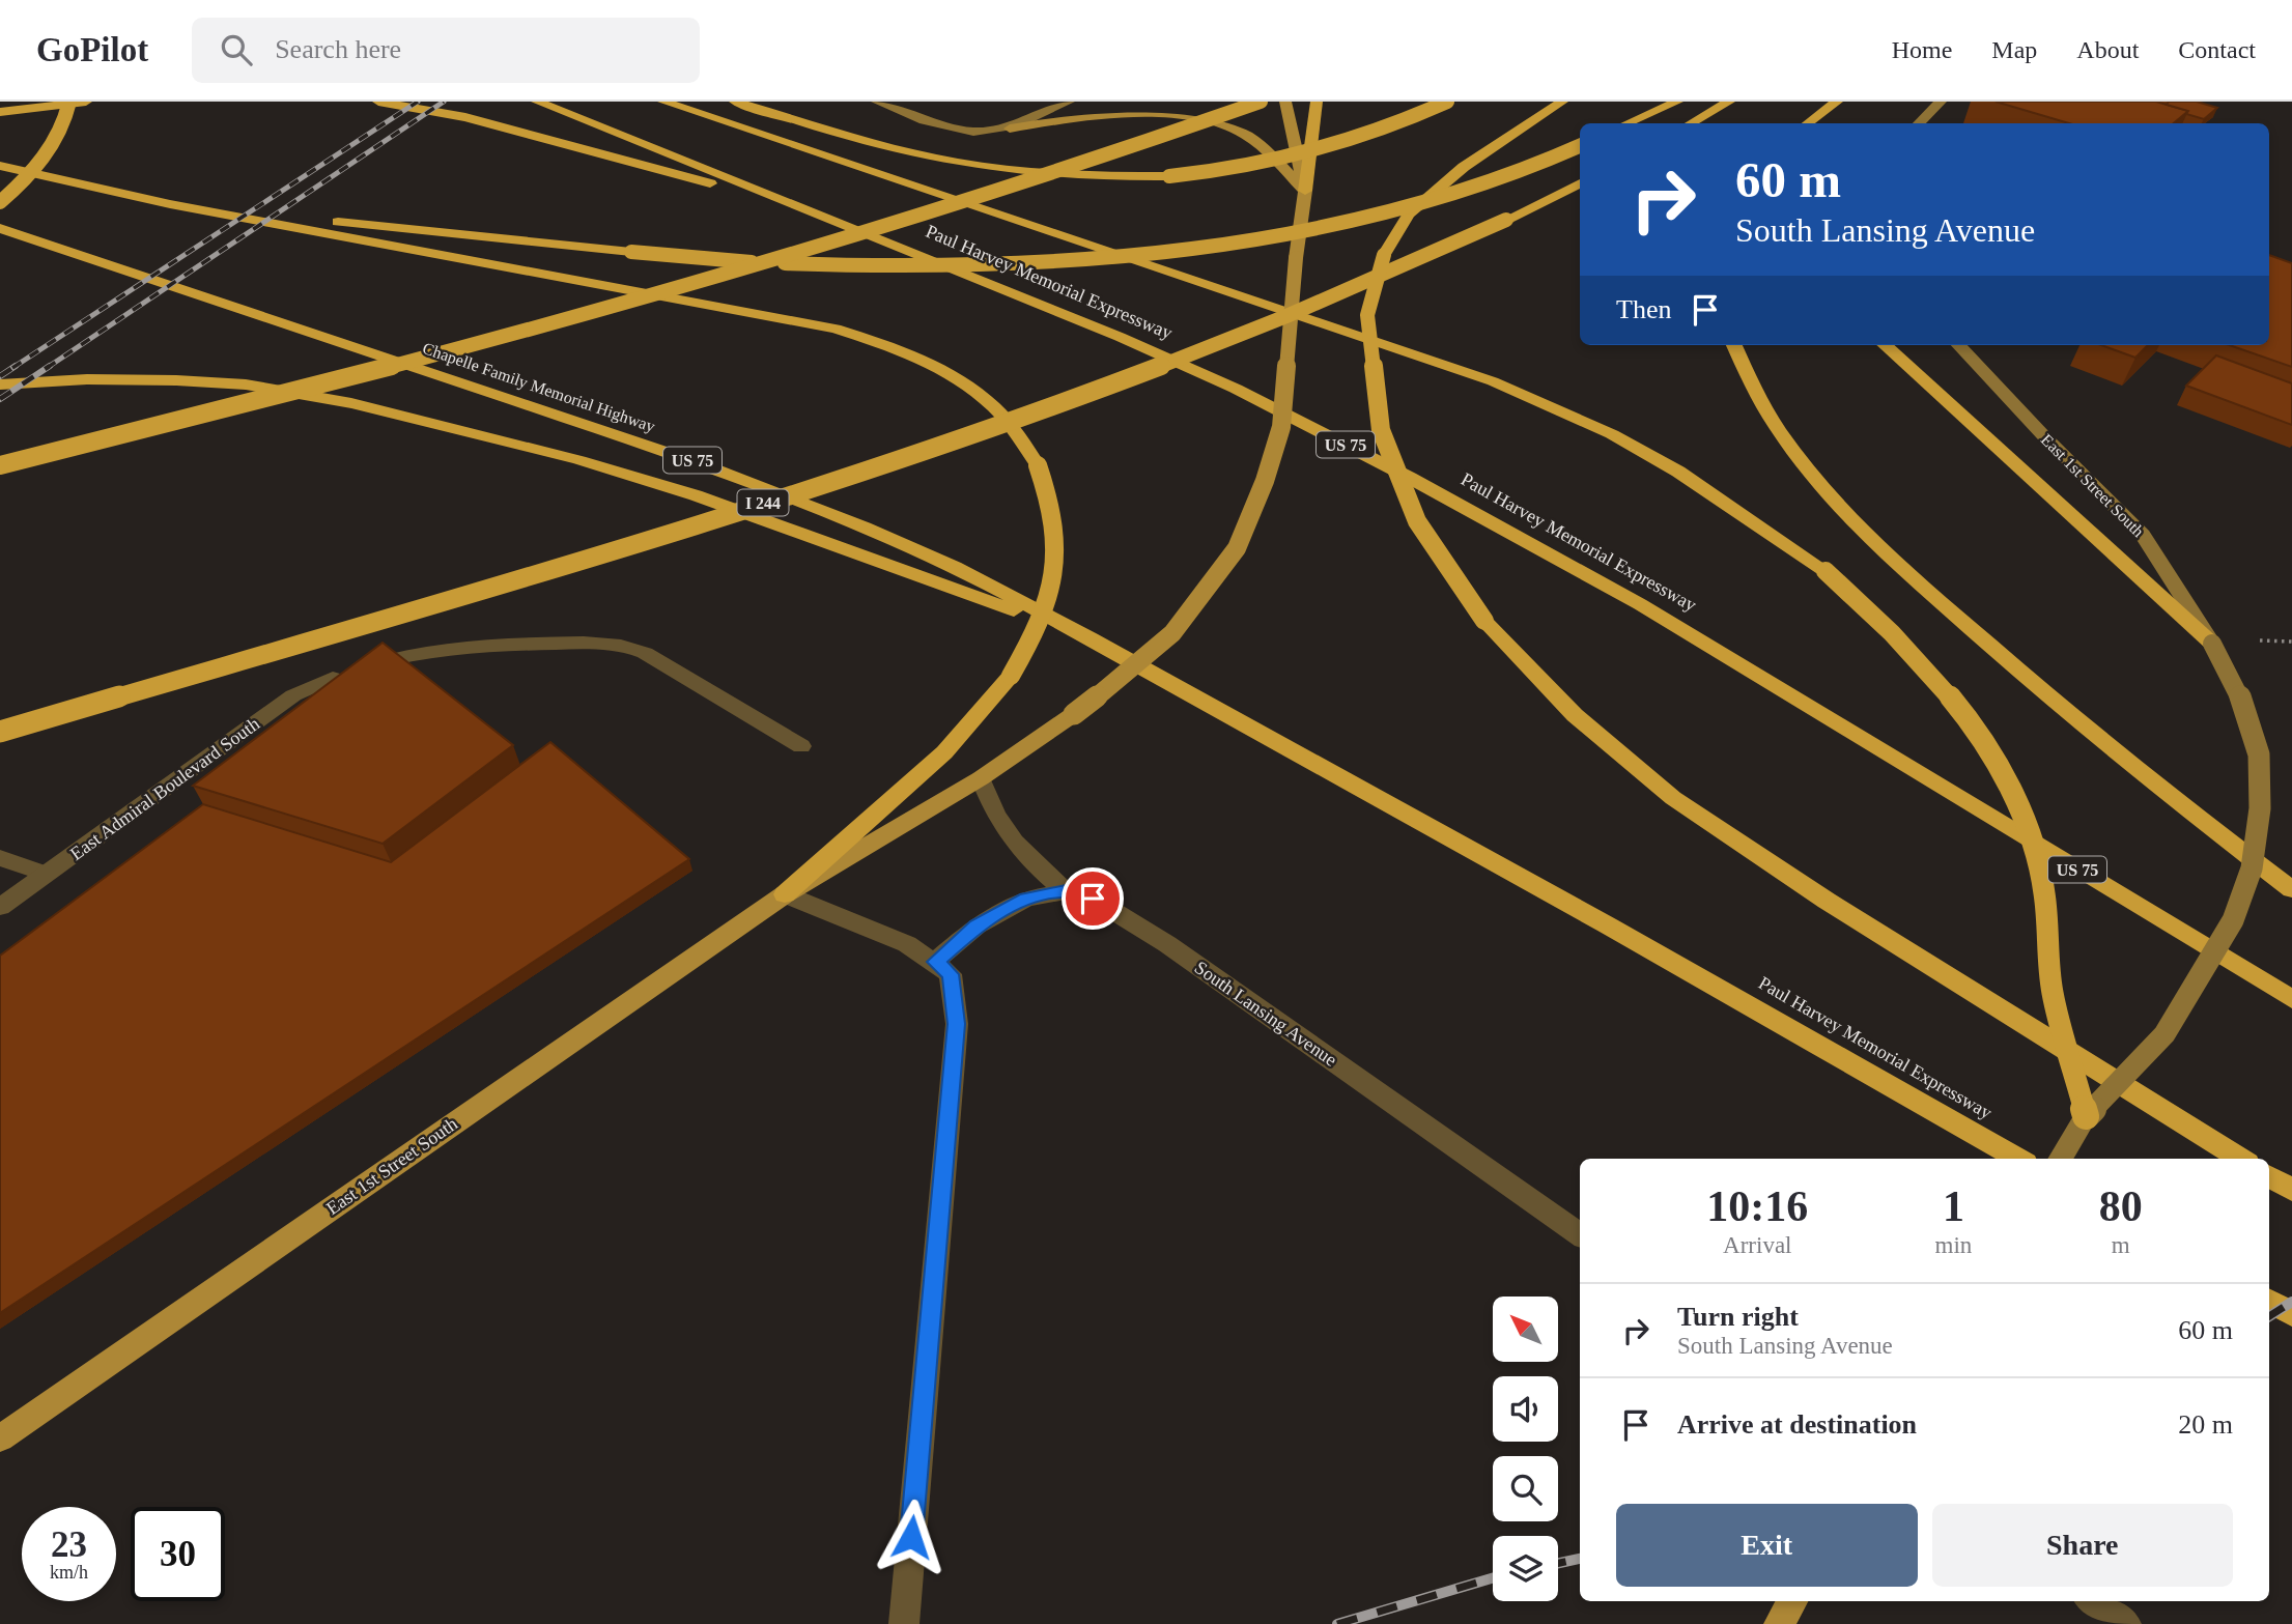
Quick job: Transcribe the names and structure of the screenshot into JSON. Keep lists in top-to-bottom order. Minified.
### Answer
{"streets":{"highway":["Paul Harvey Memorial Expressway","Chapelle Family Memorial Highway","US 75","I 244"],"main road":["East 1st Street South"],"street":["East Admiral Boulevard South","South Lansing Avenue"]},"crossings":[["Paul Harvey Memorial Expressway","Chapelle Family Memorial Highway"],["Paul Harvey Memorial Expressway","US 75"]],"north":"top left","page":{"header":"GoPilot","search":"Search here","nav":["Home","Map","About","Contact"],"turn":["60 m","South Lansing Avenue"],"then":"Then","eta":["10:16","Arrival","1","min","80","m"],"list":[{"name":"Turn right","note":"South Lansing Avenue","value":"60 m"},{"name":"Arrive at destination","value":"20 m"}],"buttons":["Exit","Share"],"speed":"23 km/h","limit":"30"}}
